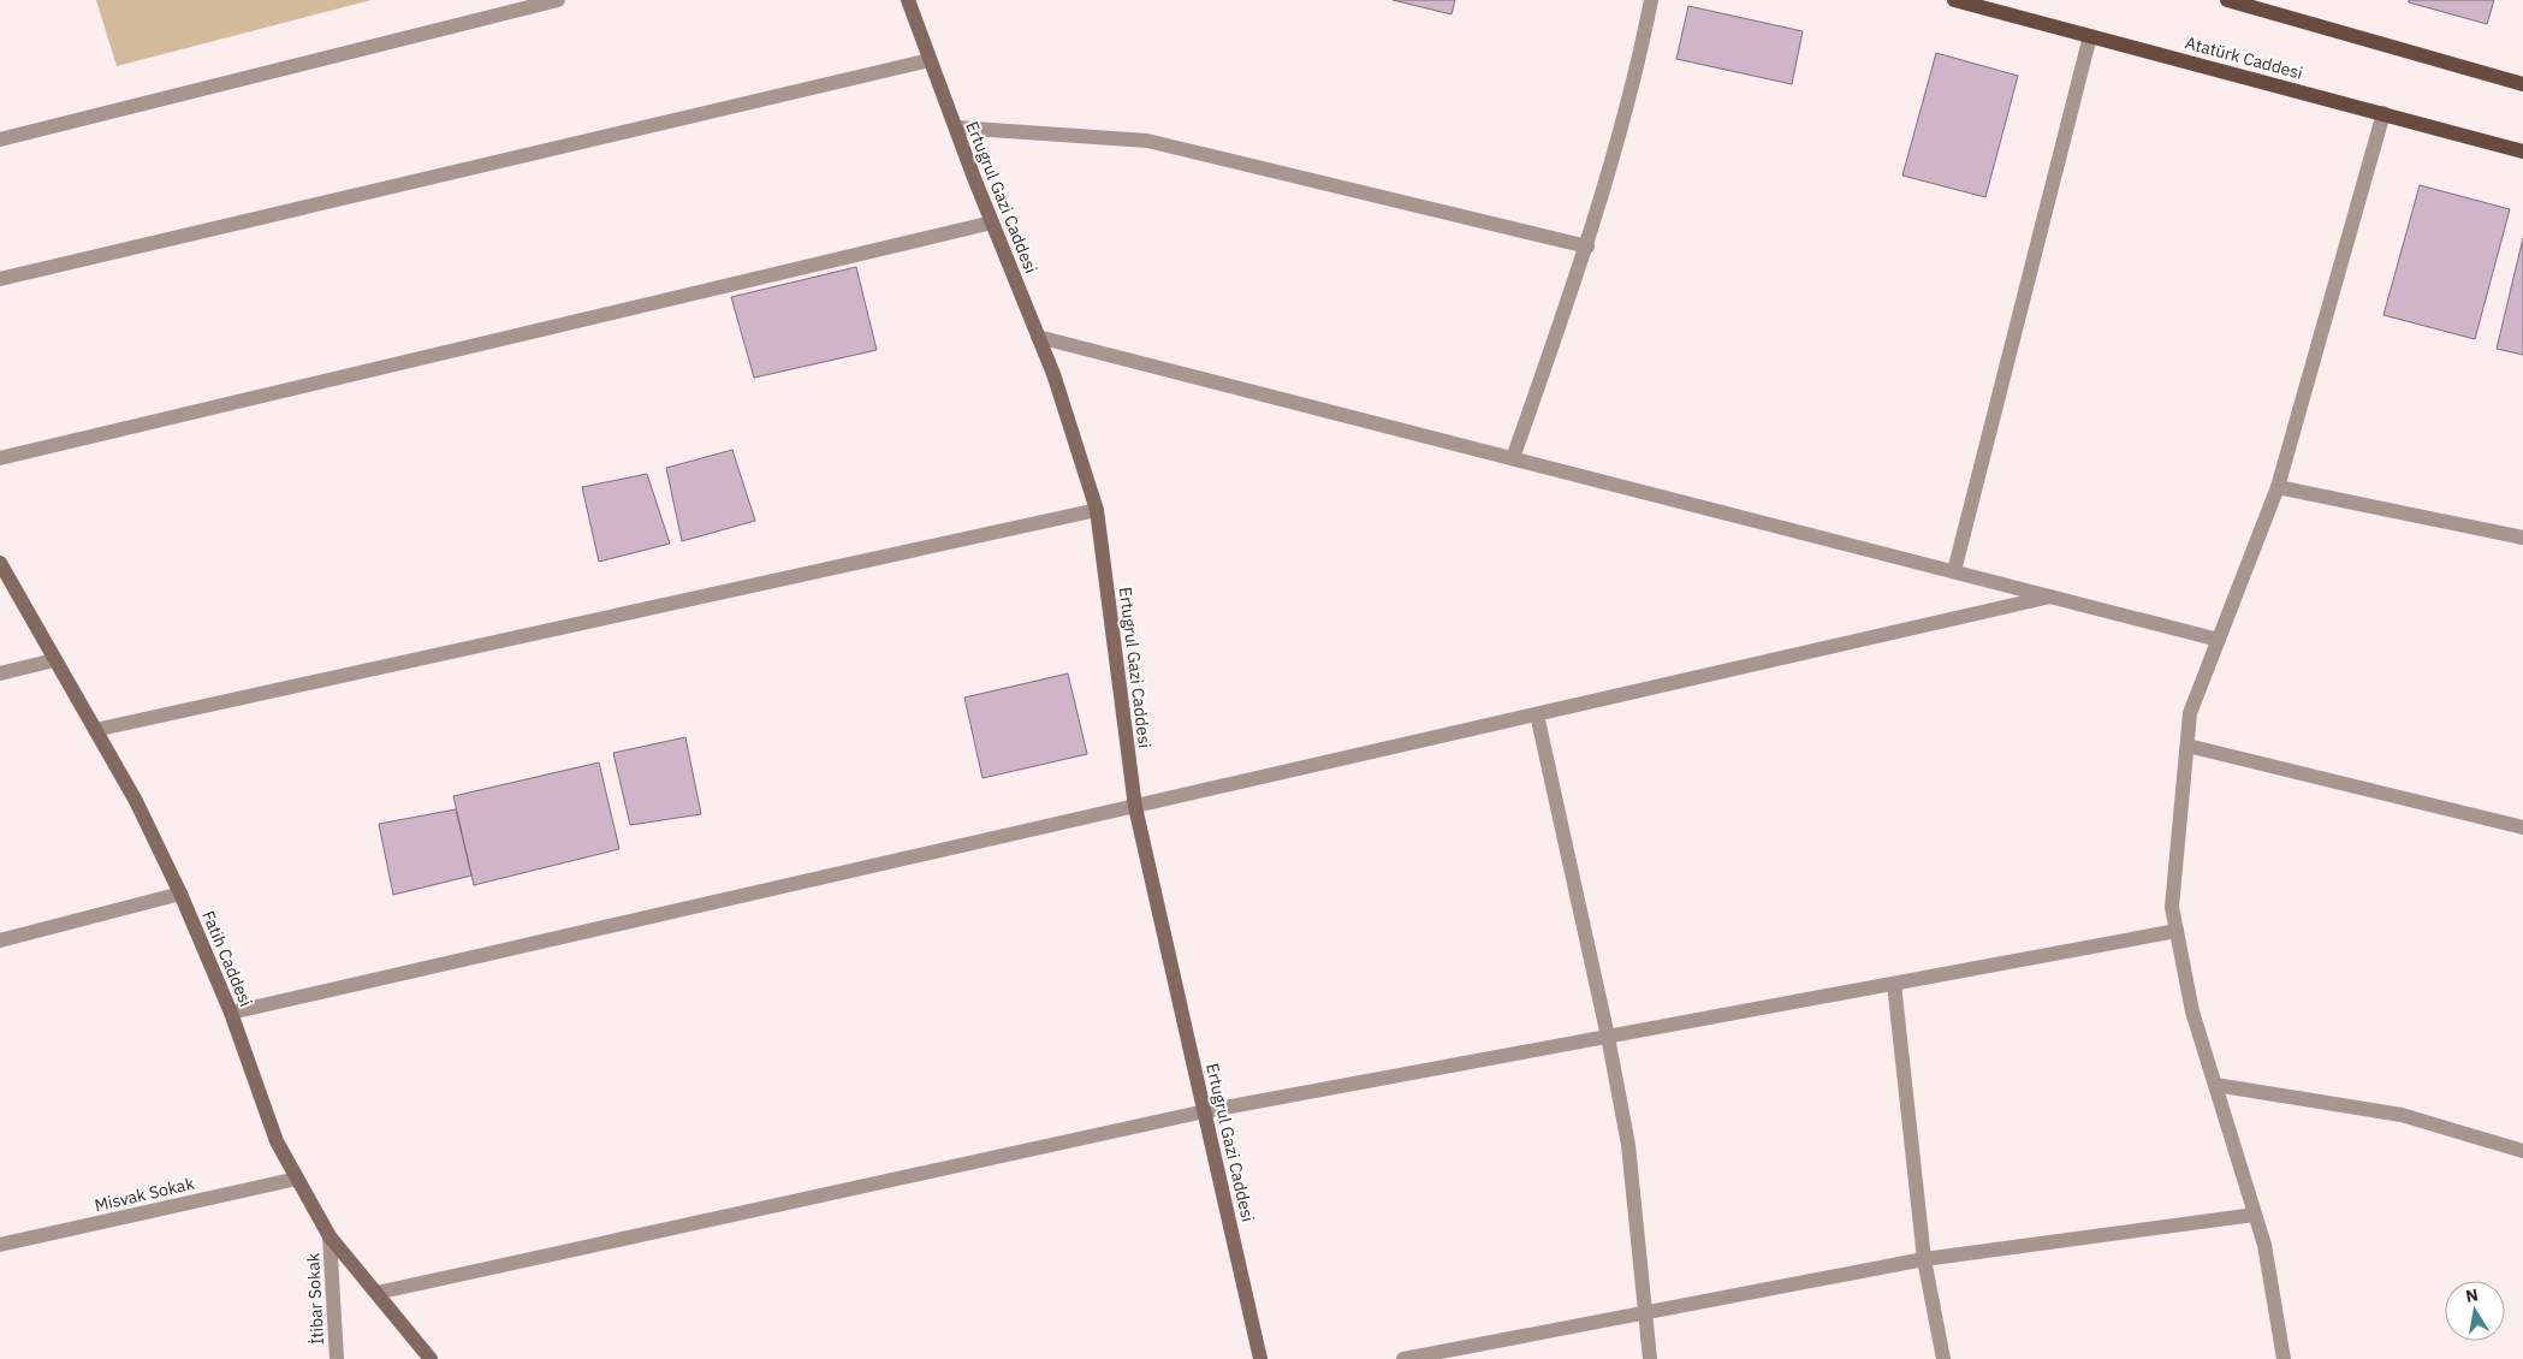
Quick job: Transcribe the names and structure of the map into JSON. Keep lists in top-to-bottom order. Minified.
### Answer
{"streets":{"main road":["Atatürk Caddesi"],"street":["Ertugrul Gazi Caddesi","Fatih Caddesi","Misvak Sokak","İtibar Sokak"]},"crossings":[["Fatih Caddesi","Misvak Sokak"],["Fatih Caddesi","İtibar Sokak"]],"north":"top"}
